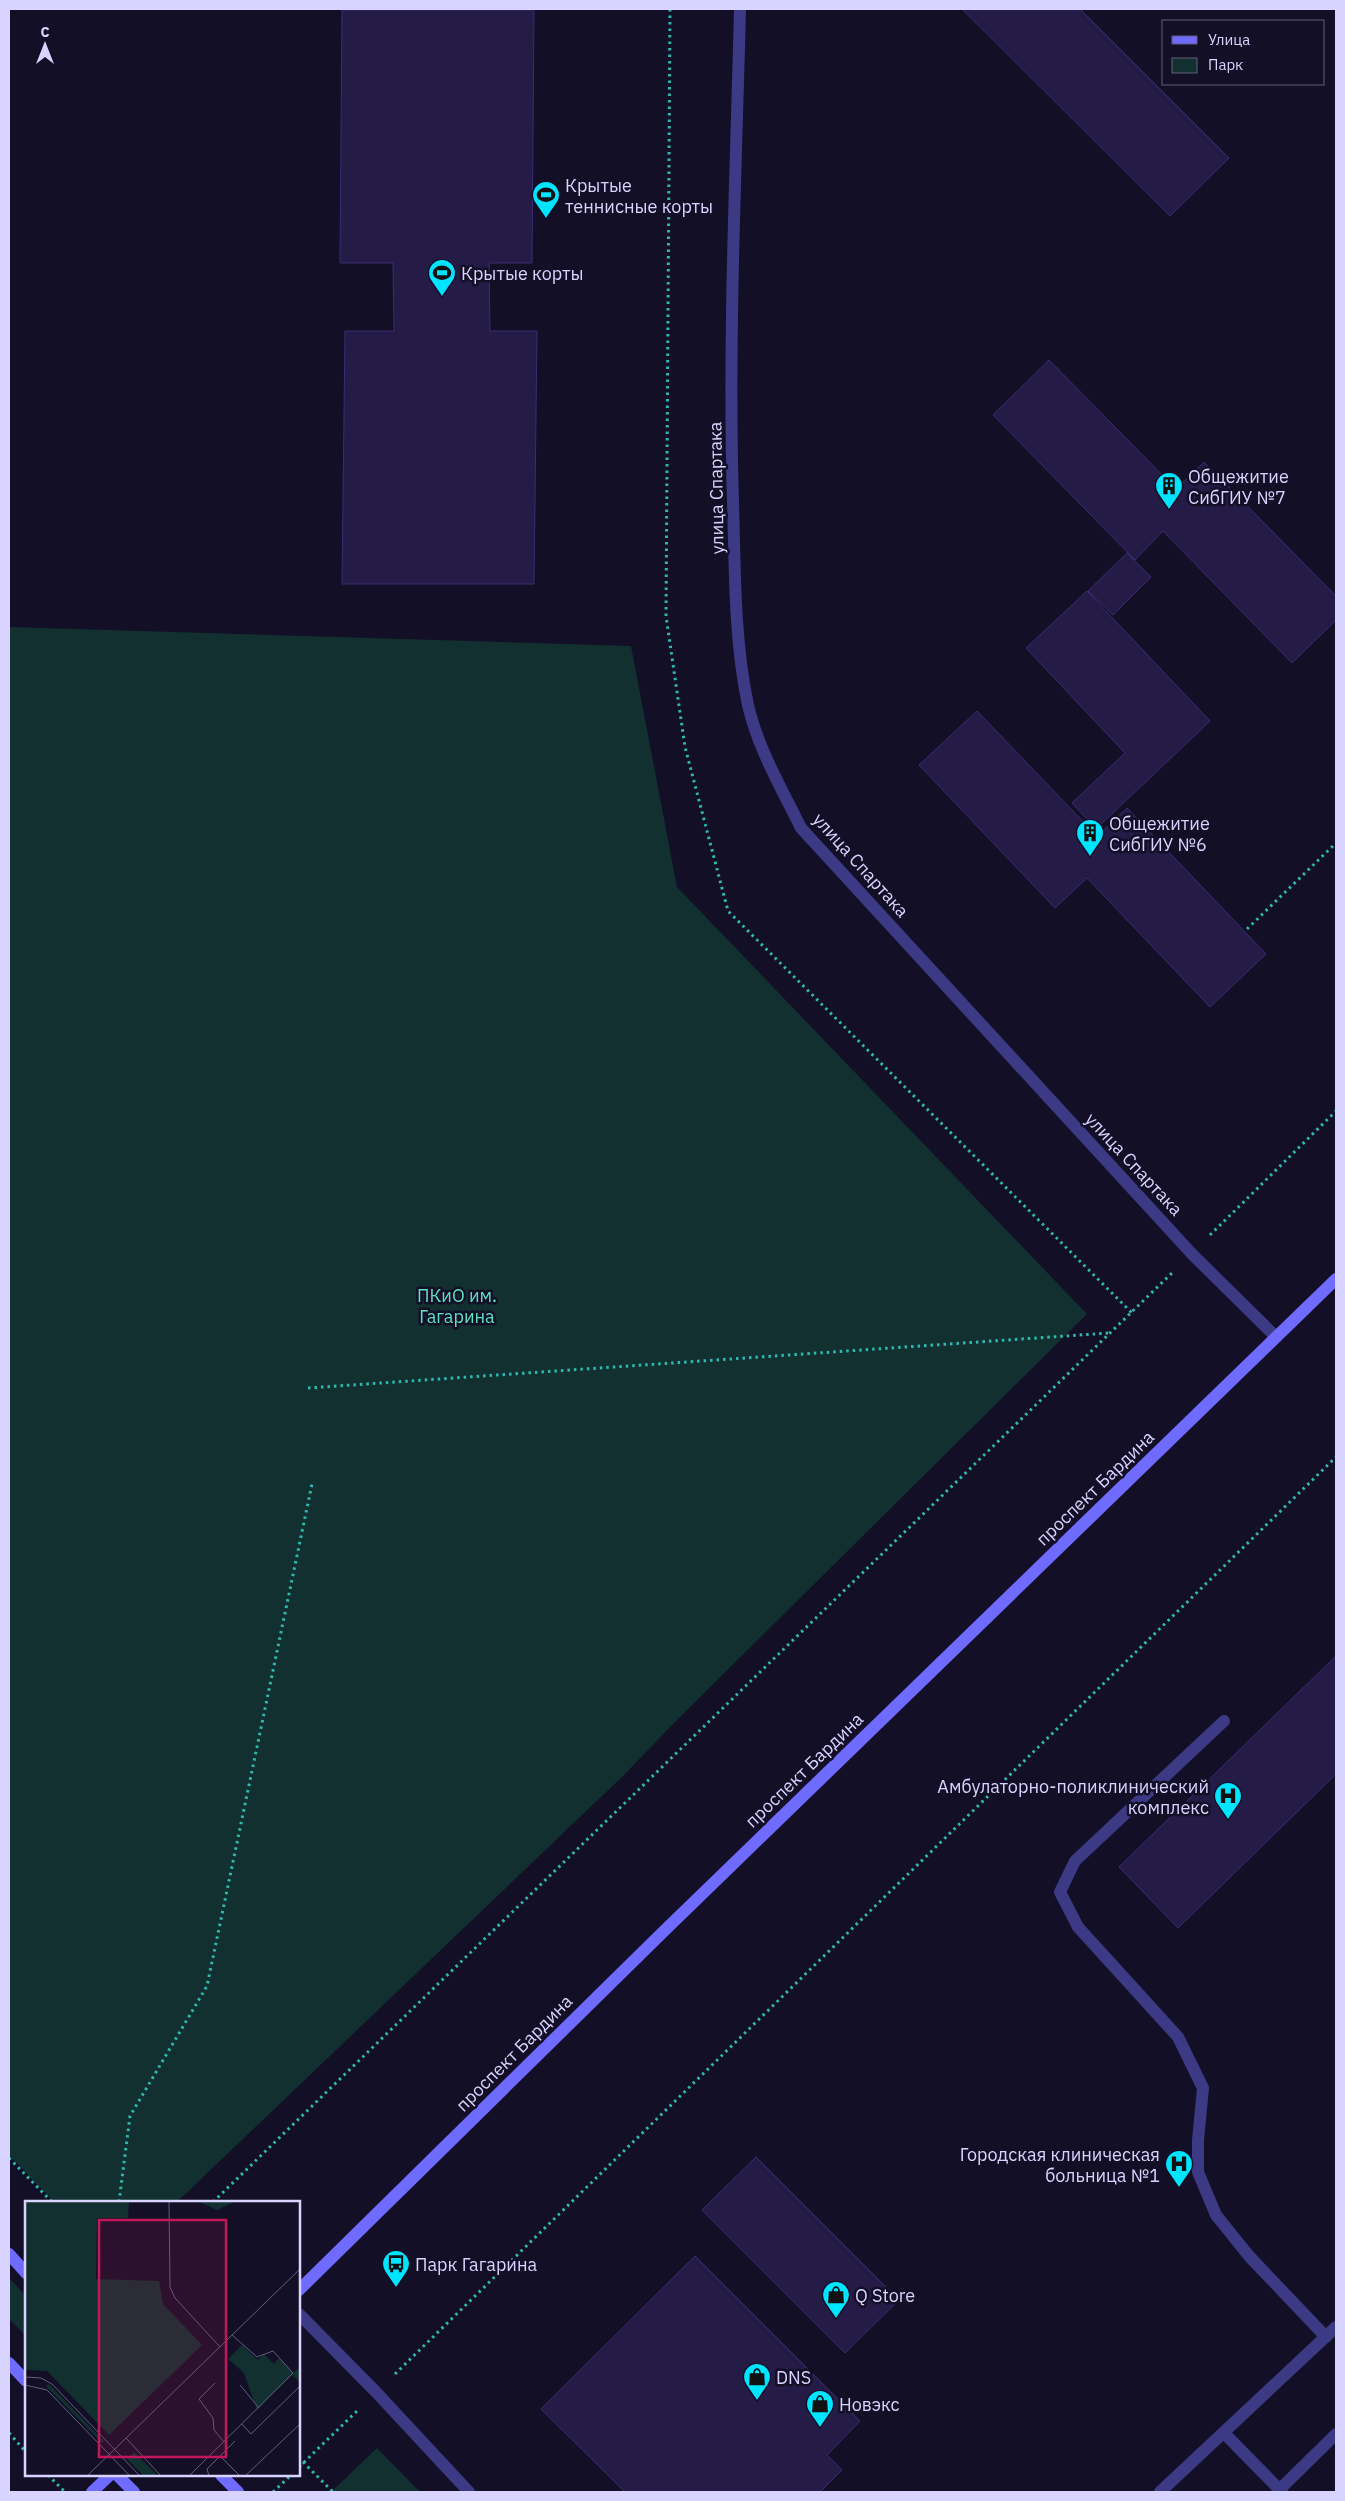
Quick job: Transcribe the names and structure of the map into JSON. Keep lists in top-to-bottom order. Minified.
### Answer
{"streets":{"main road":["проспект Бардина"],"street":["улица Спартака"]},"crossings":[["улица Спартака","проспект Бардина"]],"parks":["ПКиО им. Гагарина"],"places":{"sports":["Крытые теннисные корты","Крытые корты"],"building":["Общежитие СибГИУ №7","Общежитие СибГИУ №6"],"hospital":["Амбулаторно-поликлинический комплекс","Городская клиническая больница №1"],"bus stop":["Парк Гагарина"],"shop":["Q Store","DNS","Новэкс"]},"legend":["Улица","Парк"],"north":"top"}
